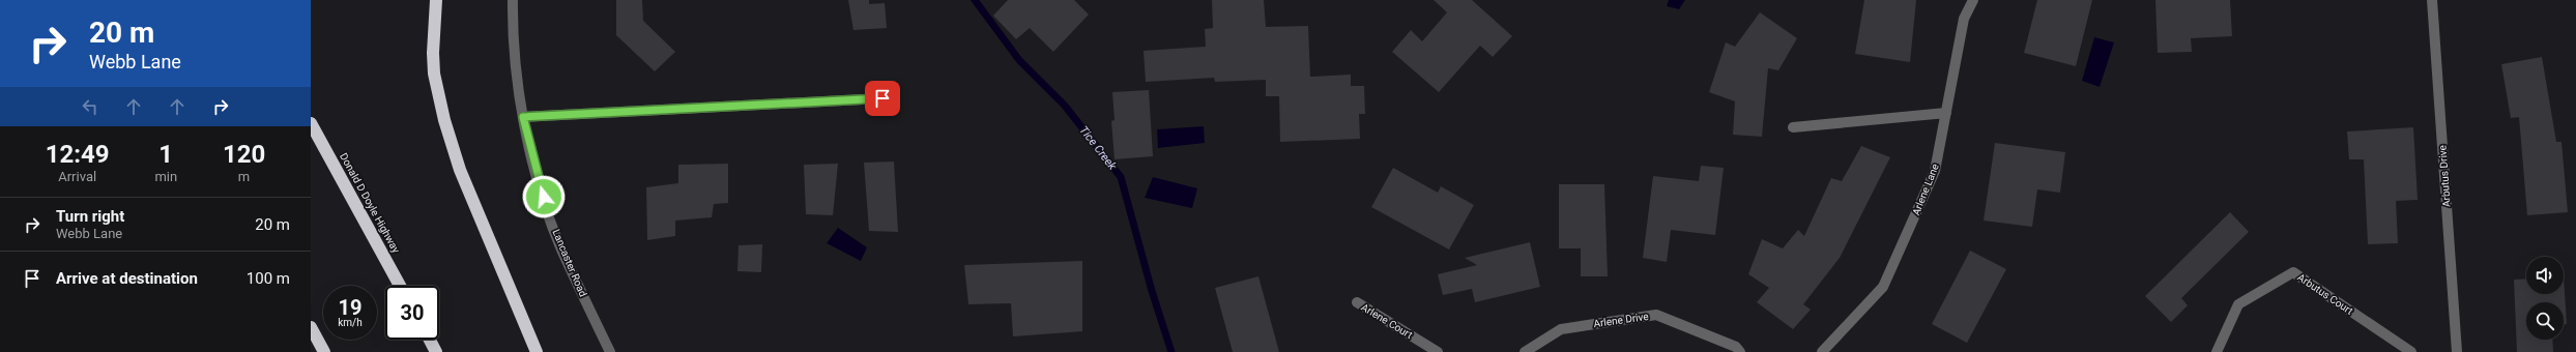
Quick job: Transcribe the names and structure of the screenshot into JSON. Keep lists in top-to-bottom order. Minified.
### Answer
{"streets":{"highway":["Donald D Doyle Highway"],"street":["Arbutus Drive","Arlene Lane","Lancaster Road","Arbutus Court","Arlene Drive","Arlene Court"]},"water":["Tice Creek"],"page":{"turn":["20 m","Webb Lane"],"eta":["12:49","Arrival","1","min","120","m"],"list":[{"name":"Turn right","note":"Webb Lane","value":"20 m"},{"name":"Arrive at destination","value":"100 m"}],"speed":"19 km/h","limit":"30"}}
